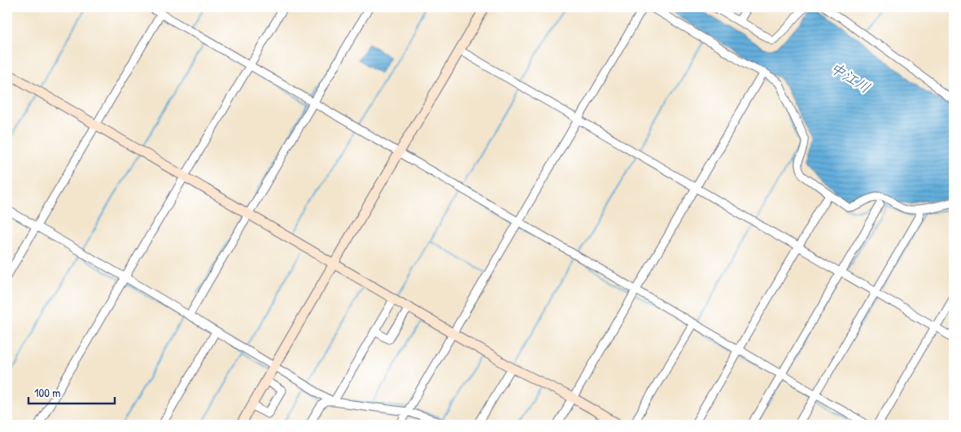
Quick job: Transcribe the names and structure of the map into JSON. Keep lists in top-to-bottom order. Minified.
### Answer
{"water":["中江川"],"scale_bar":"100 m"}
